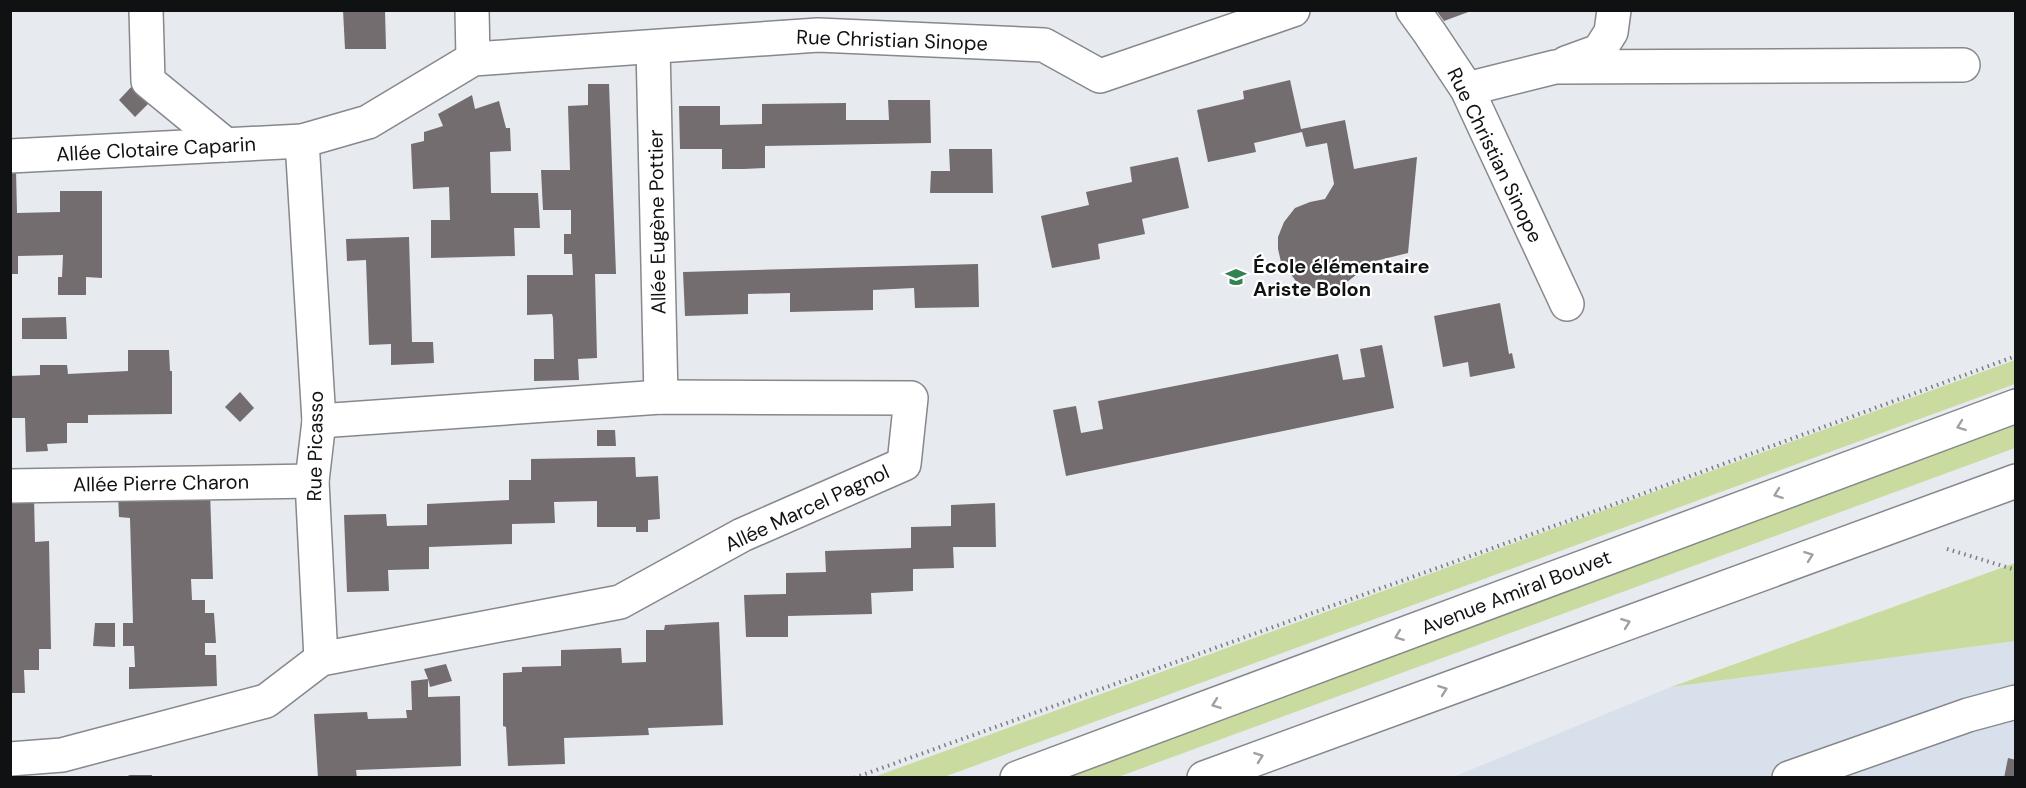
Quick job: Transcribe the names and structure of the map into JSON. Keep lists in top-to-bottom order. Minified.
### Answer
{"streets":{"street":["Rue Christian Sinope","Allée Clotaire Caparin","Allée Eugène Pottier","Rue Picasso","Allée Pierre Charon","Allée Marcel Pagnol","Avenue Amiral Bouvet"]},"crossings":[["Rue Christian Sinope","Allée Eugène Pottier"],["Allée Clotaire Caparin","Rue Picasso"],["Allée Eugène Pottier","Allée Marcel Pagnol"],["Rue Picasso","Allée Pierre Charon"],["Rue Picasso","Allée Marcel Pagnol"]],"places":{"school or university":["École élémentaire Ariste Bolon"]}}
